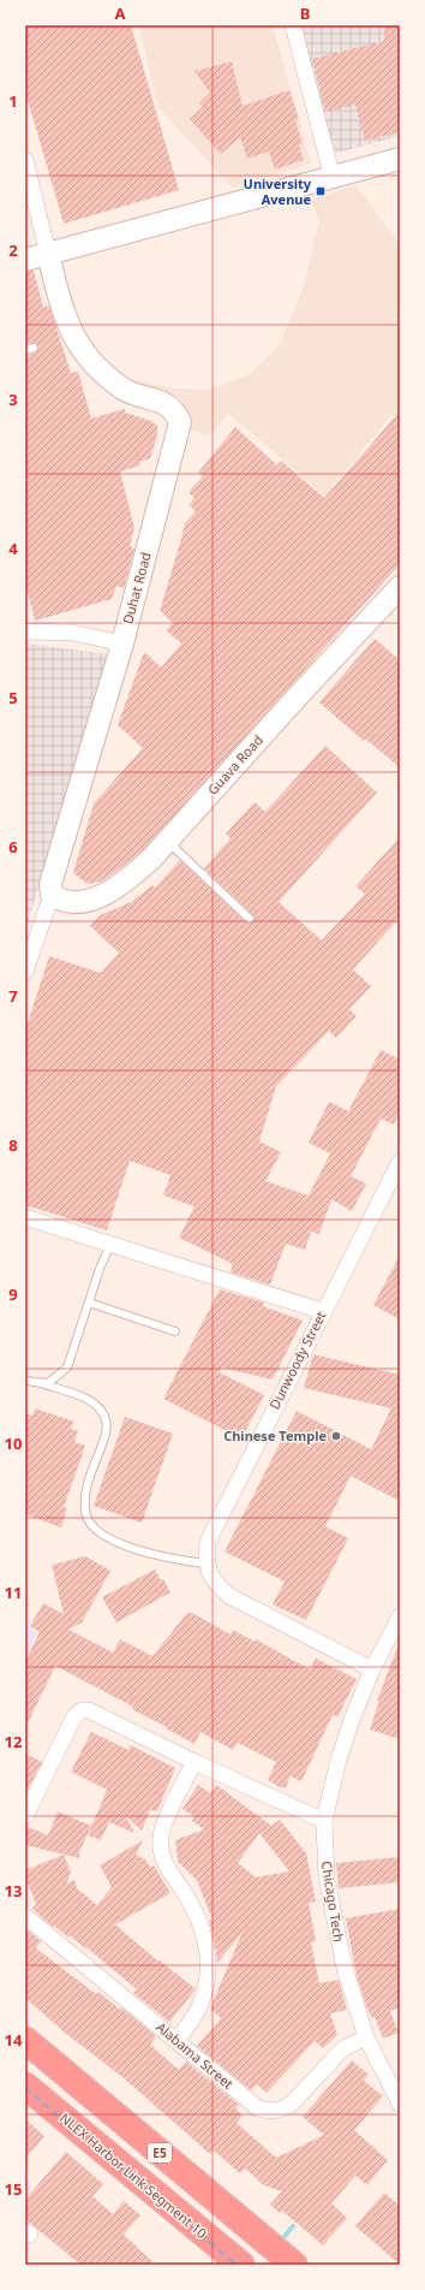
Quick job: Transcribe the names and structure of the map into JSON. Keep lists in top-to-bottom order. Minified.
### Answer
{"streets":{"highway":["E5","NLEX Harbor Link Segment 10"],"street":["Duhat Road","Guava Road","Dunwoody Street","Chicago Tech","Alabama Street"]},"crossings":[["Duhat Road","Guava Road"],["Chicago Tech","Alabama Street"]],"places":{"transit":["University Avenue"],"other":["Chinese Temple"]},"grid":{"columns":["A","B"],"rows":["1","2","3","4","5","6","7","8","9","10","11","12","13","14","15"]}}
